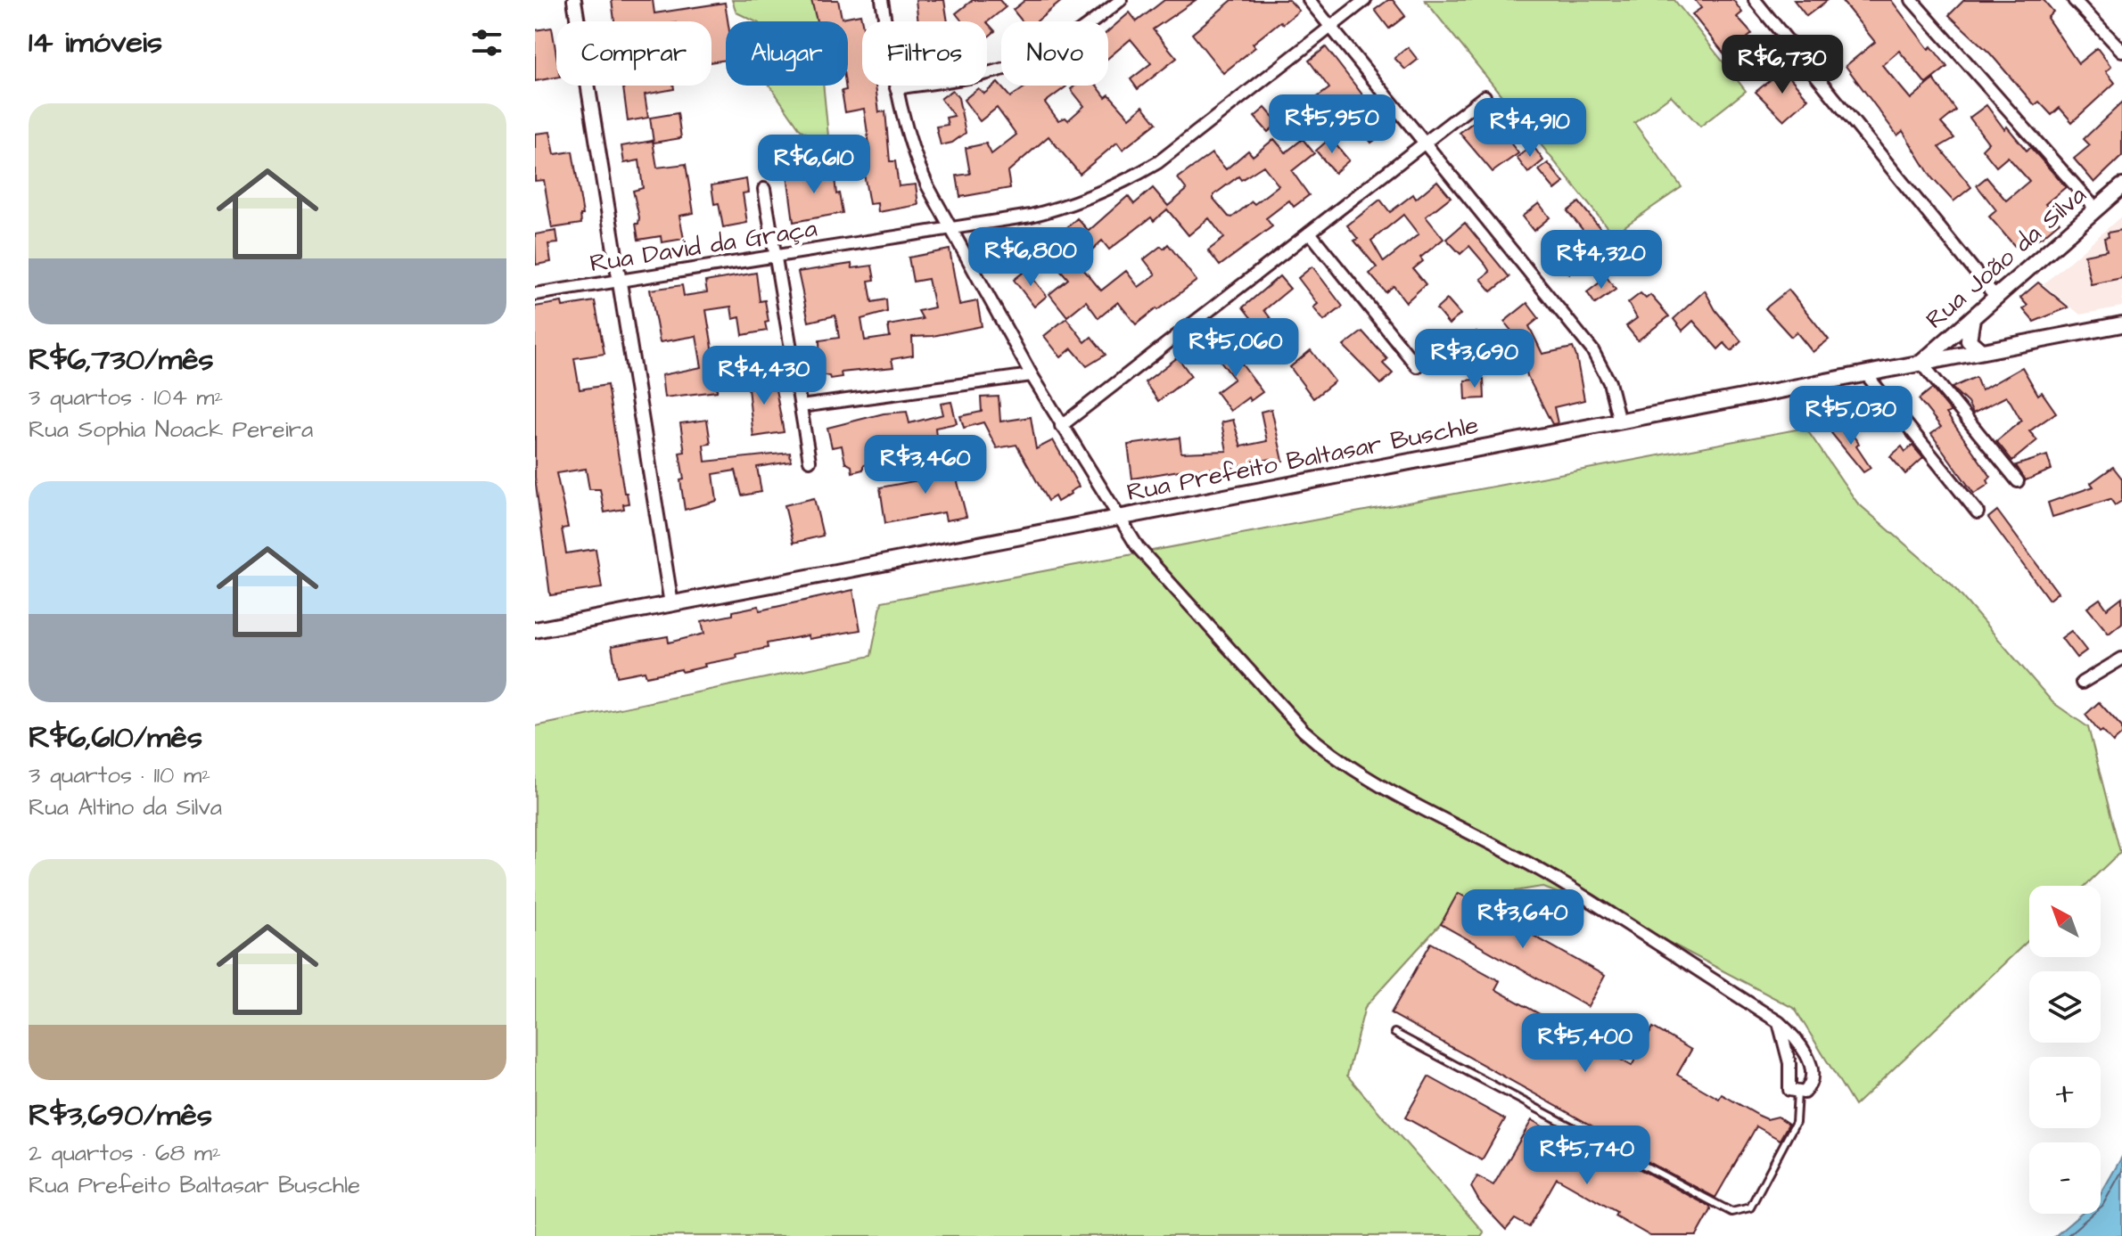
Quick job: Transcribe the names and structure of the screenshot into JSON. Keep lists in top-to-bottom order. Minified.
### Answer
{"streets":{"main road":["Rua João da Silva","Rua Prefeito Baltasar Buschle"],"street":["Rua David da Graça"]},"crossings":[["Rua João da Silva","Rua Prefeito Baltasar Buschle"]],"north":"top left","page":{"heading":"14 imóveis","chip":["Comprar","Alugar","Filtros","Novo"],"price":["R$6,730","R$5,950","R$4,910","R$6,610","R$6,800","R$4,320","R$5,060","R$3,690","R$4,430","R$5,030","R$3,460","R$3,640","R$5,400","R$5,740"],"list":[{"name":"R$6,730/mês","note":"3 quartos · 104 m² · Rua Sophia Noack Pereira"},{"name":"R$6,610/mês","note":"3 quartos · 110 m² · Rua Altino da Silva"},{"name":"R$3,690/mês","note":"2 quartos · 68 m² · Rua Prefeito Baltasar Buschle"}],"map_buttons":["+","−"]}}
